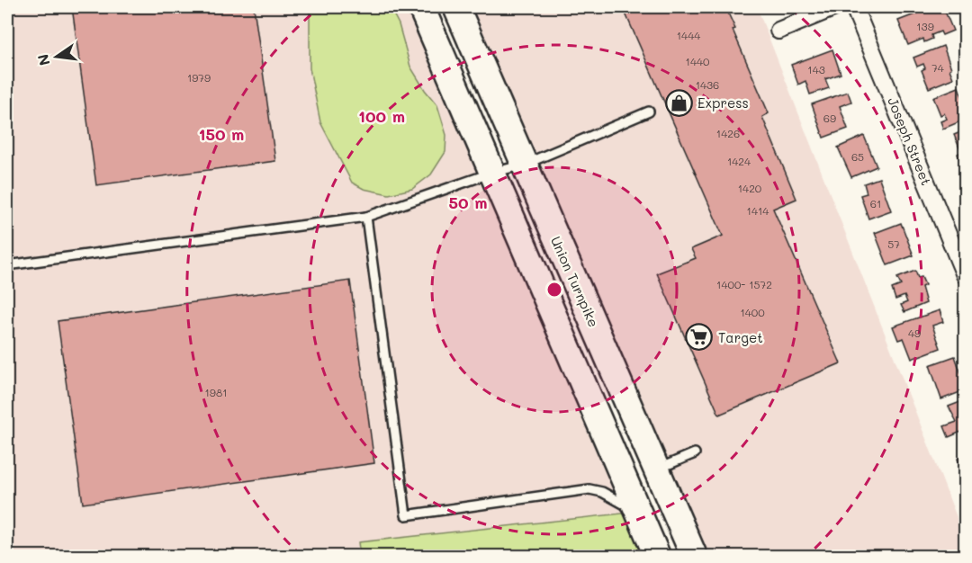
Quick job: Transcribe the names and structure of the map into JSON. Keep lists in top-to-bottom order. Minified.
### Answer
{"streets":{"main road":["Union Turnpike"],"street":["Joseph Street"]},"places":{"shop":["Express"],"supermarket":["Target"]},"house_numbers":["139","1444","1440","74","143","1979","1436","69","1426","65","1424","1420","61","1414","57","1400- 1572","1400","49","1981"],"north":"left","rings":["100 m","150 m","50 m"]}
